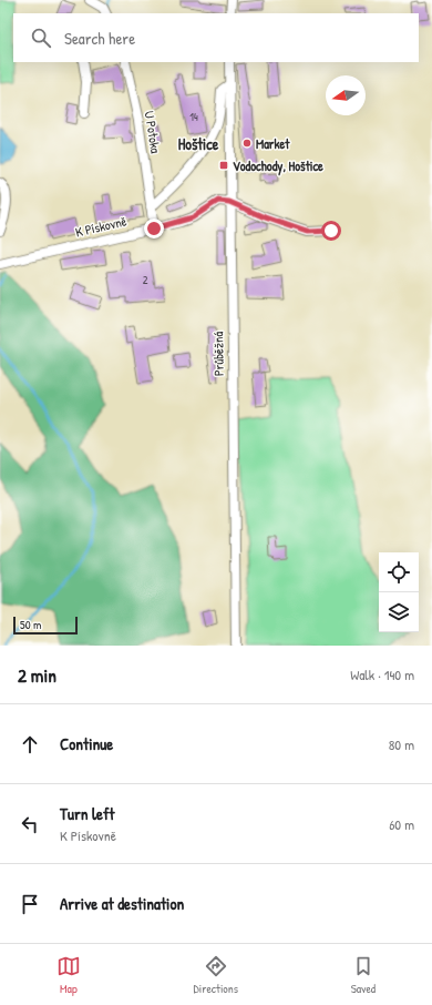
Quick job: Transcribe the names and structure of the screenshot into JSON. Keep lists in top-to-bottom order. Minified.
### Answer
{"streets":{"street":["U Potoka","K Pískovně","Průběžná"]},"crossings":[["U Potoka","K Pískovně"],["K Pískovně","Průběžná"]],"districts":["Hoštice"],"places":{"other":["Market"],"transit":["Vodochody, Hoštice"]},"house_numbers":["14","2"],"scale_bar":"50 m","north":"left","page":{"search":"Search here","scale":"50 m","heading":["2 min","Walk · 140 m"],"list":[["Continue","80 m"],["Turn left","K Pískovně","60 m"],"Arrive at destination"],"nav":["Map","Directions","Saved"]}}
